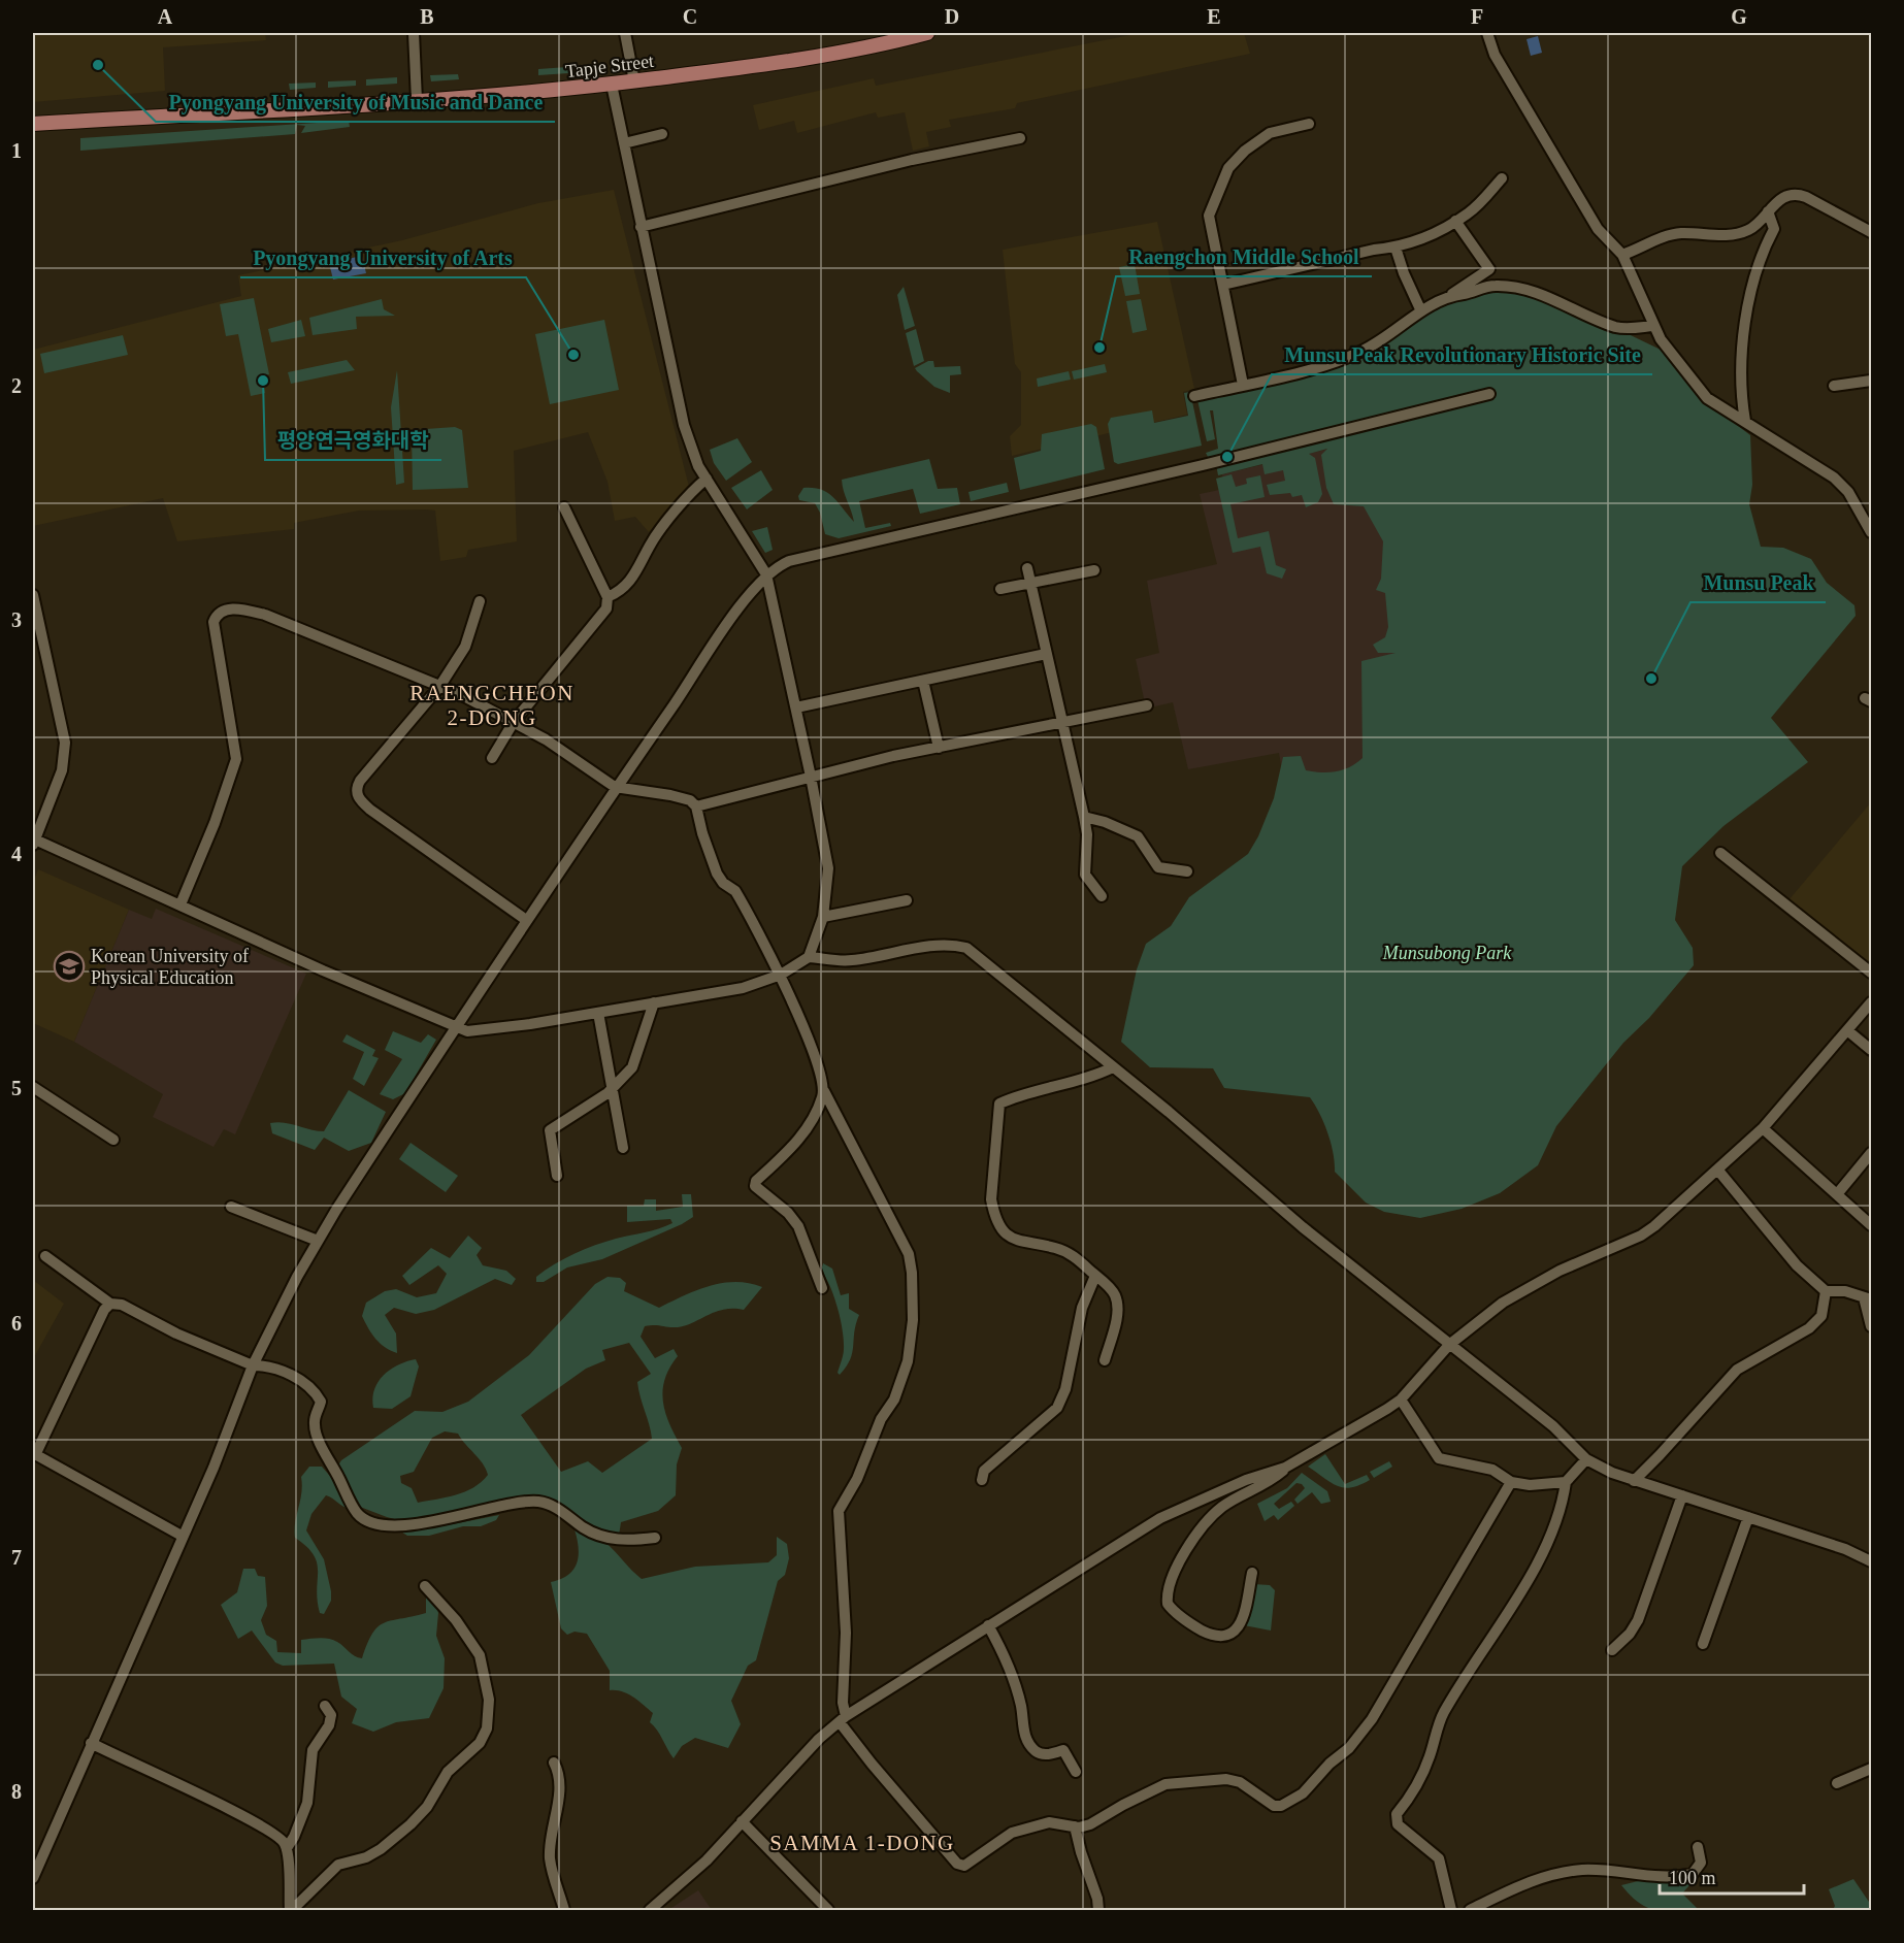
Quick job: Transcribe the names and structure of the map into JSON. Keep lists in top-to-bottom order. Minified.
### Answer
{"streets":{"main road":["Tapje Street"]},"districts":["RAENGCHEON 2-DONG","SAMMA 1-DONG"],"parks":["Munsubong Park"],"places":{"other":["Pyongyang University of Music and Dance","Raengchon Middle School","Pyongyang University of Arts","평양연극영화대학","Munsu Peak Revolutionary Historic Site","Munsu Peak"],"school or university":["Korean University of Physical Education"]},"scale_bar":"100 m","grid":{"columns":["A","B","C","D","E","F","G"],"rows":["1","2","3","4","5","6","7","8"]}}
